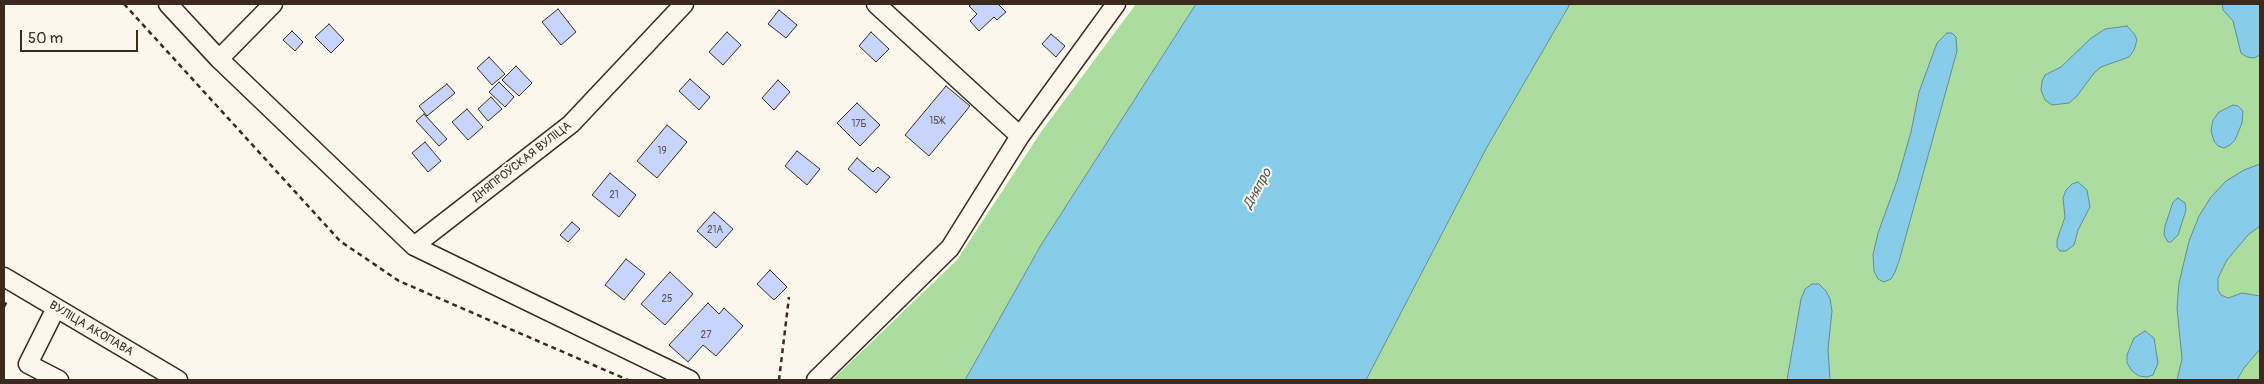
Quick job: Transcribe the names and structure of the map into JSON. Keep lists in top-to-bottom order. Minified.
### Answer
{"streets":{"street":["ДНЯПРОЎСКАЯ ВУЛІЦА","ВУЛІЦА АКОПАВА"]},"water":["Дняпро"],"house_numbers":["15Ж","17Б","19","21","21А","25","27"],"scale_bar":"50 m"}
